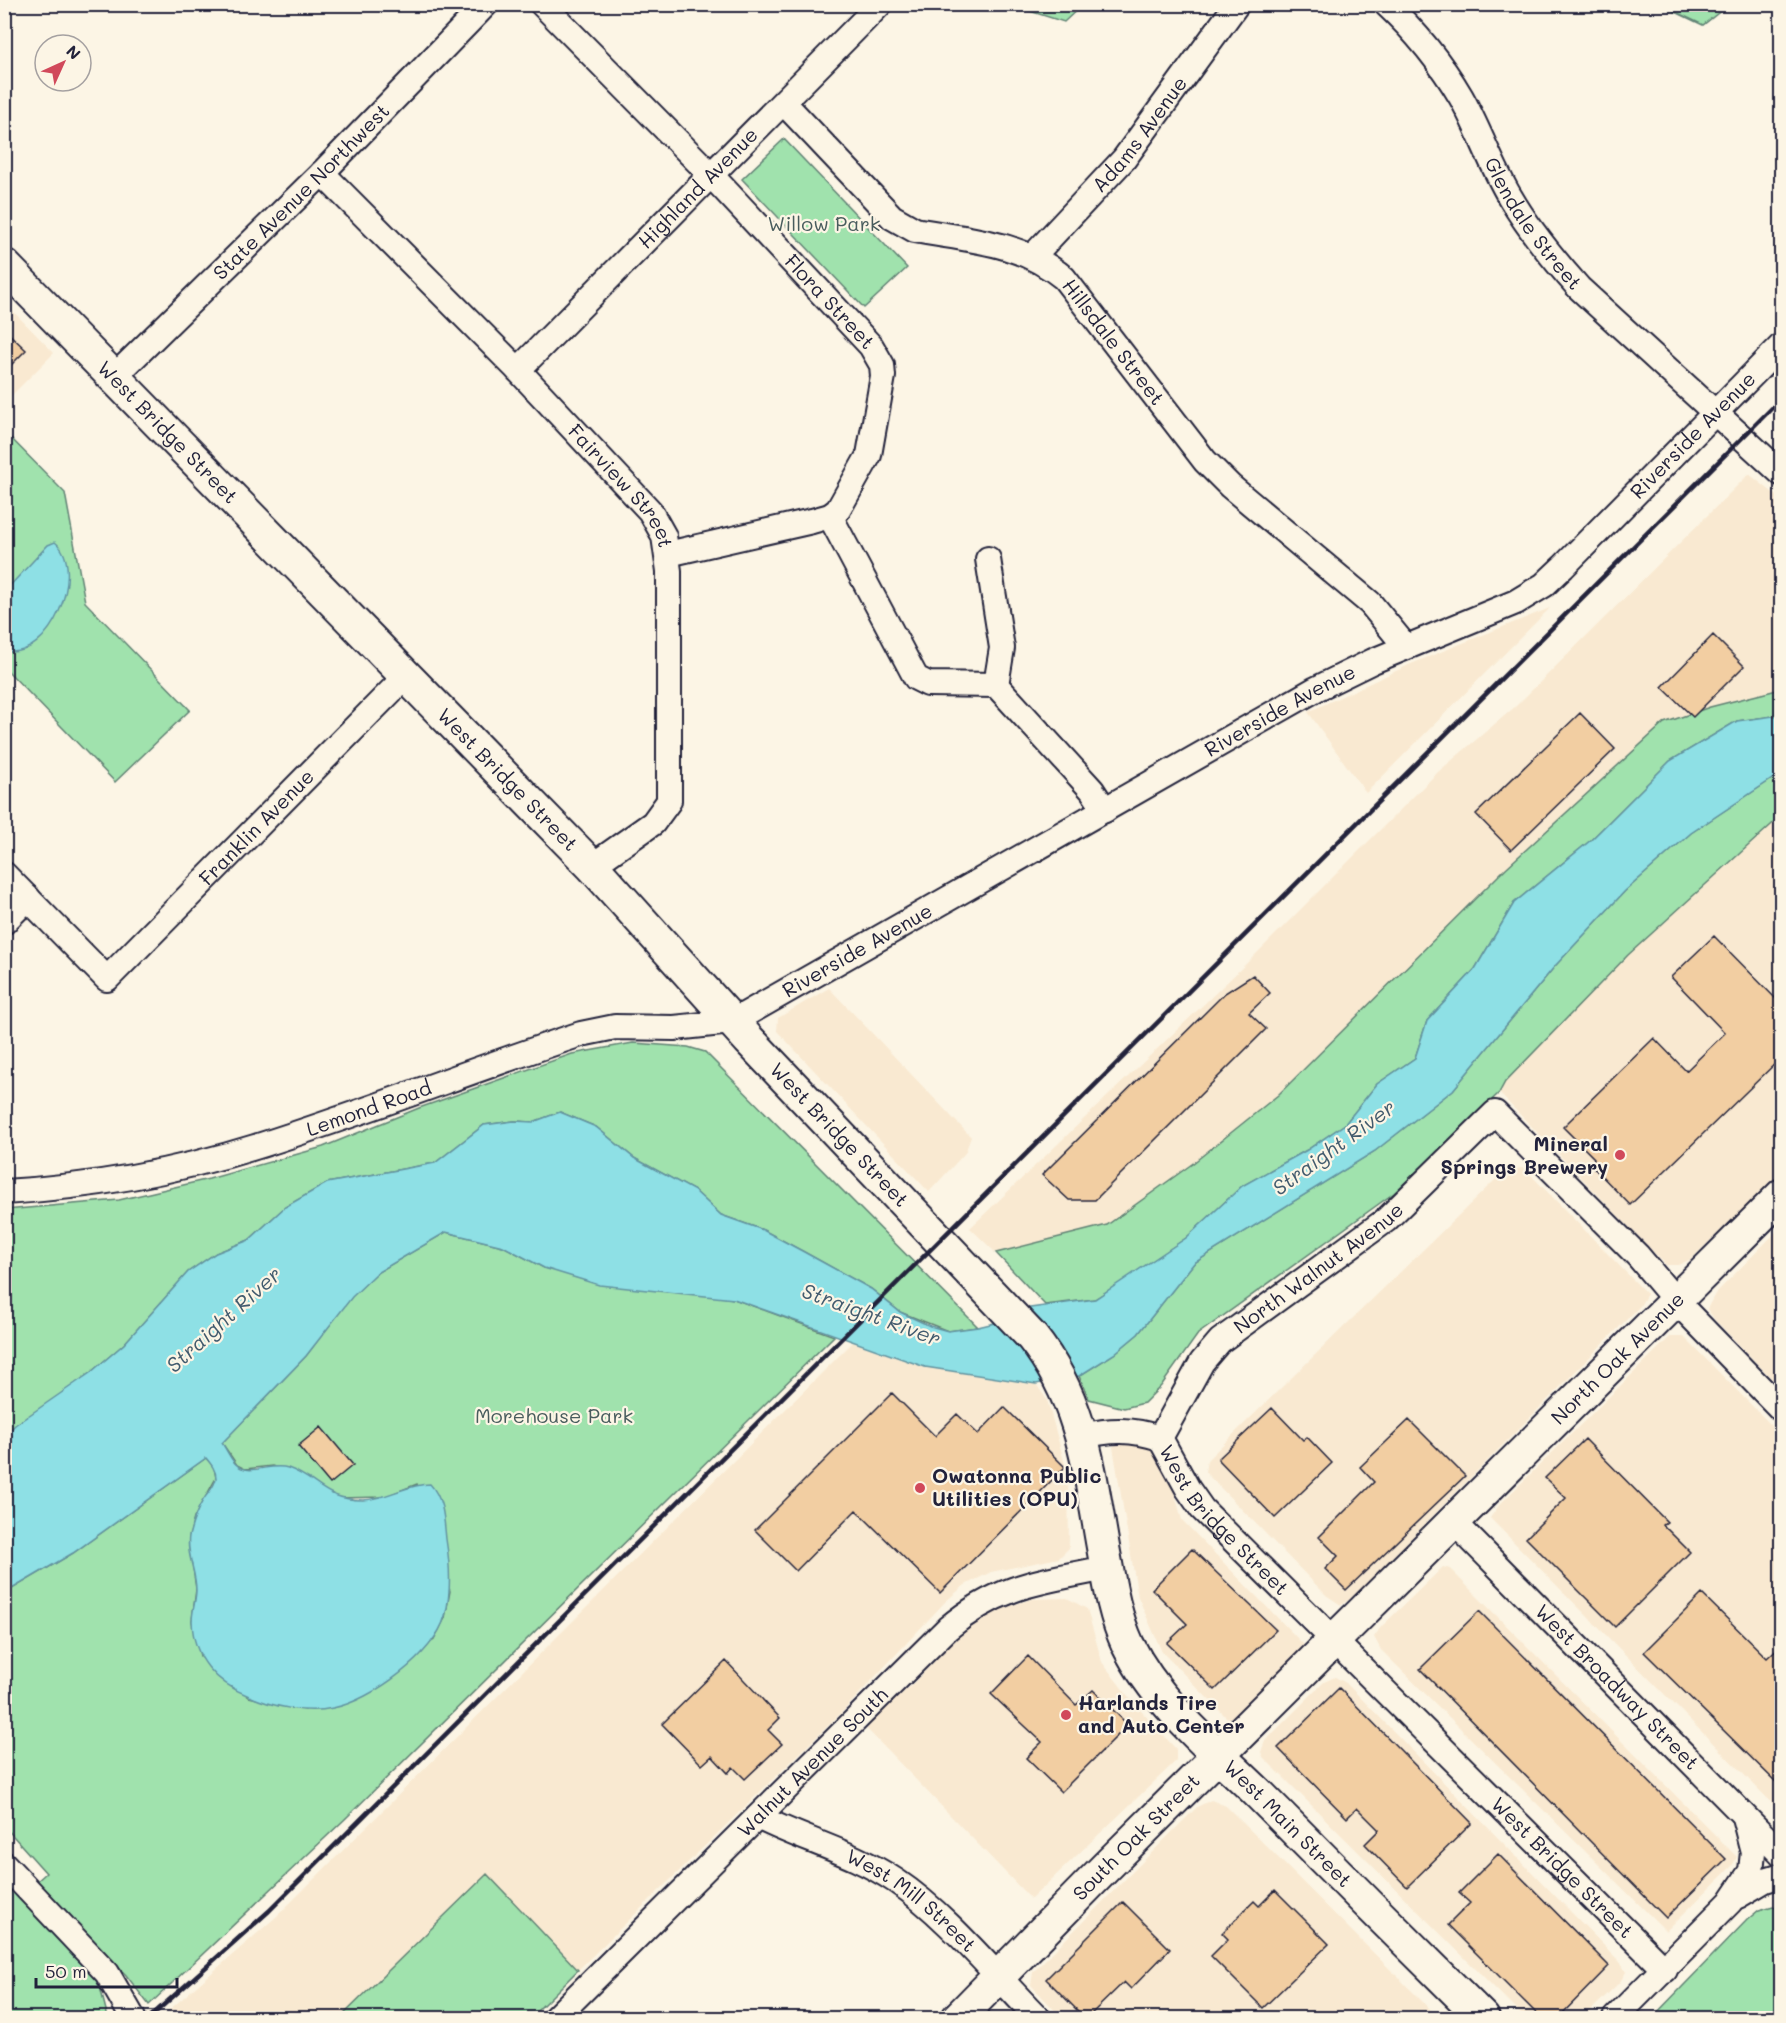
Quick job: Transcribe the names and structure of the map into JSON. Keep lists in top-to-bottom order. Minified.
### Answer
{"streets":{"main road":["West Bridge Street","North Oak Avenue","West Main Street","South Oak Street"],"street":["Adams Avenue","Highland Avenue","State Avenue Northwest","Glendale Street","Flora Street","Hillsdale Street","Riverside Avenue","Fairview Street","Franklin Avenue","Lemond Road","North Walnut Avenue","West Broadway Street","Walnut Avenue South","West Mill Street"]},"crossings":[["Adams Avenue","Hillsdale Street"],["Highland Avenue","Flora Street"],["Highland Avenue","Hillsdale Street"],["Highland Avenue","Fairview Street"],["State Avenue Northwest","West Bridge Street"],["State Avenue Northwest","Fairview Street"],["Glendale Street","Riverside Avenue"],["Hillsdale Street","Riverside Avenue"],["West Bridge Street","Riverside Avenue"],["West Bridge Street","Fairview Street"],["West Bridge Street","Franklin Avenue"],["West Bridge Street","Lemond Road"],["West Bridge Street","North Walnut Avenue"],["West Bridge Street","West Main Street"],["West Bridge Street","South Oak Street"],["Riverside Avenue","Lemond Road"],["North Walnut Avenue","North Oak Avenue"],["North Oak Avenue","West Broadway Street"],["North Oak Avenue","South Oak Street"],["West Broadway Street","South Oak Street"],["Walnut Avenue South","West Main Street"],["Walnut Avenue South","West Mill Street"],["West Main Street","South Oak Street"],["South Oak Street","West Mill Street"]],"water":["Straight River"],"parks":["Willow Park","Morehouse Park"],"places":["Mineral Springs Brewery","Owatonna Public Utilities (OPU)","Harlands Tire and Auto Center"],"scale_bar":"50 m","north":"top right"}
